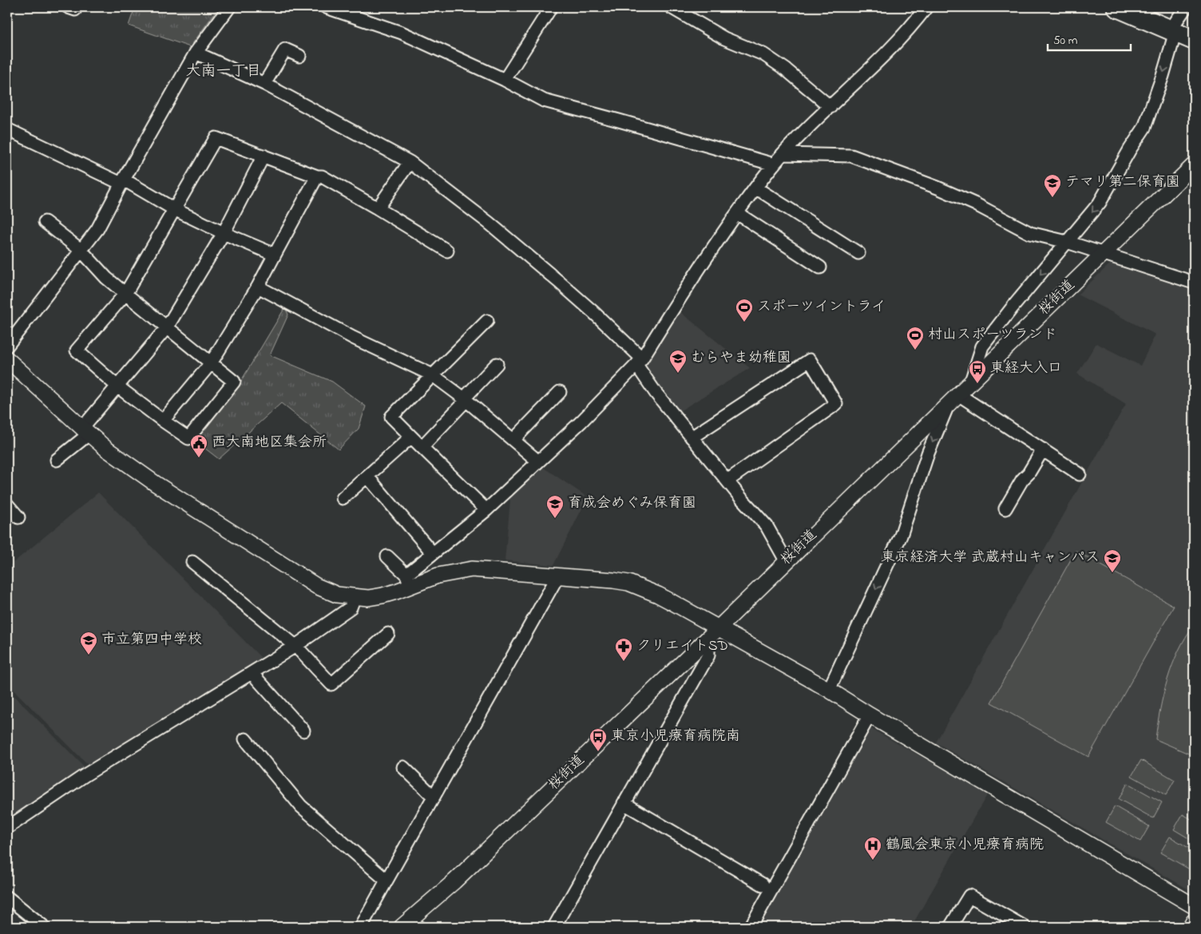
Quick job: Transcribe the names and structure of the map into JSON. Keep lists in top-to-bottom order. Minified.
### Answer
{"streets":{"street":["桜街道"]},"districts":["大南一丁目"],"places":{"school or university":["テマリ第二保育園","むらやま幼稚園","育成会めぐみ保育園","東京経済大学 武蔵村山キャンパス","市立第四中学校"],"sports":["スポーツイントライ","村山スポーツランド"],"bus stop":["東経大入口","東京小児療育病院南"],"public building":["西大南地区集会所"],"pharmacy":["クリエイトSD"],"hospital":["鶴風会東京小児療育病院"]},"scale_bar":"50 m"}
